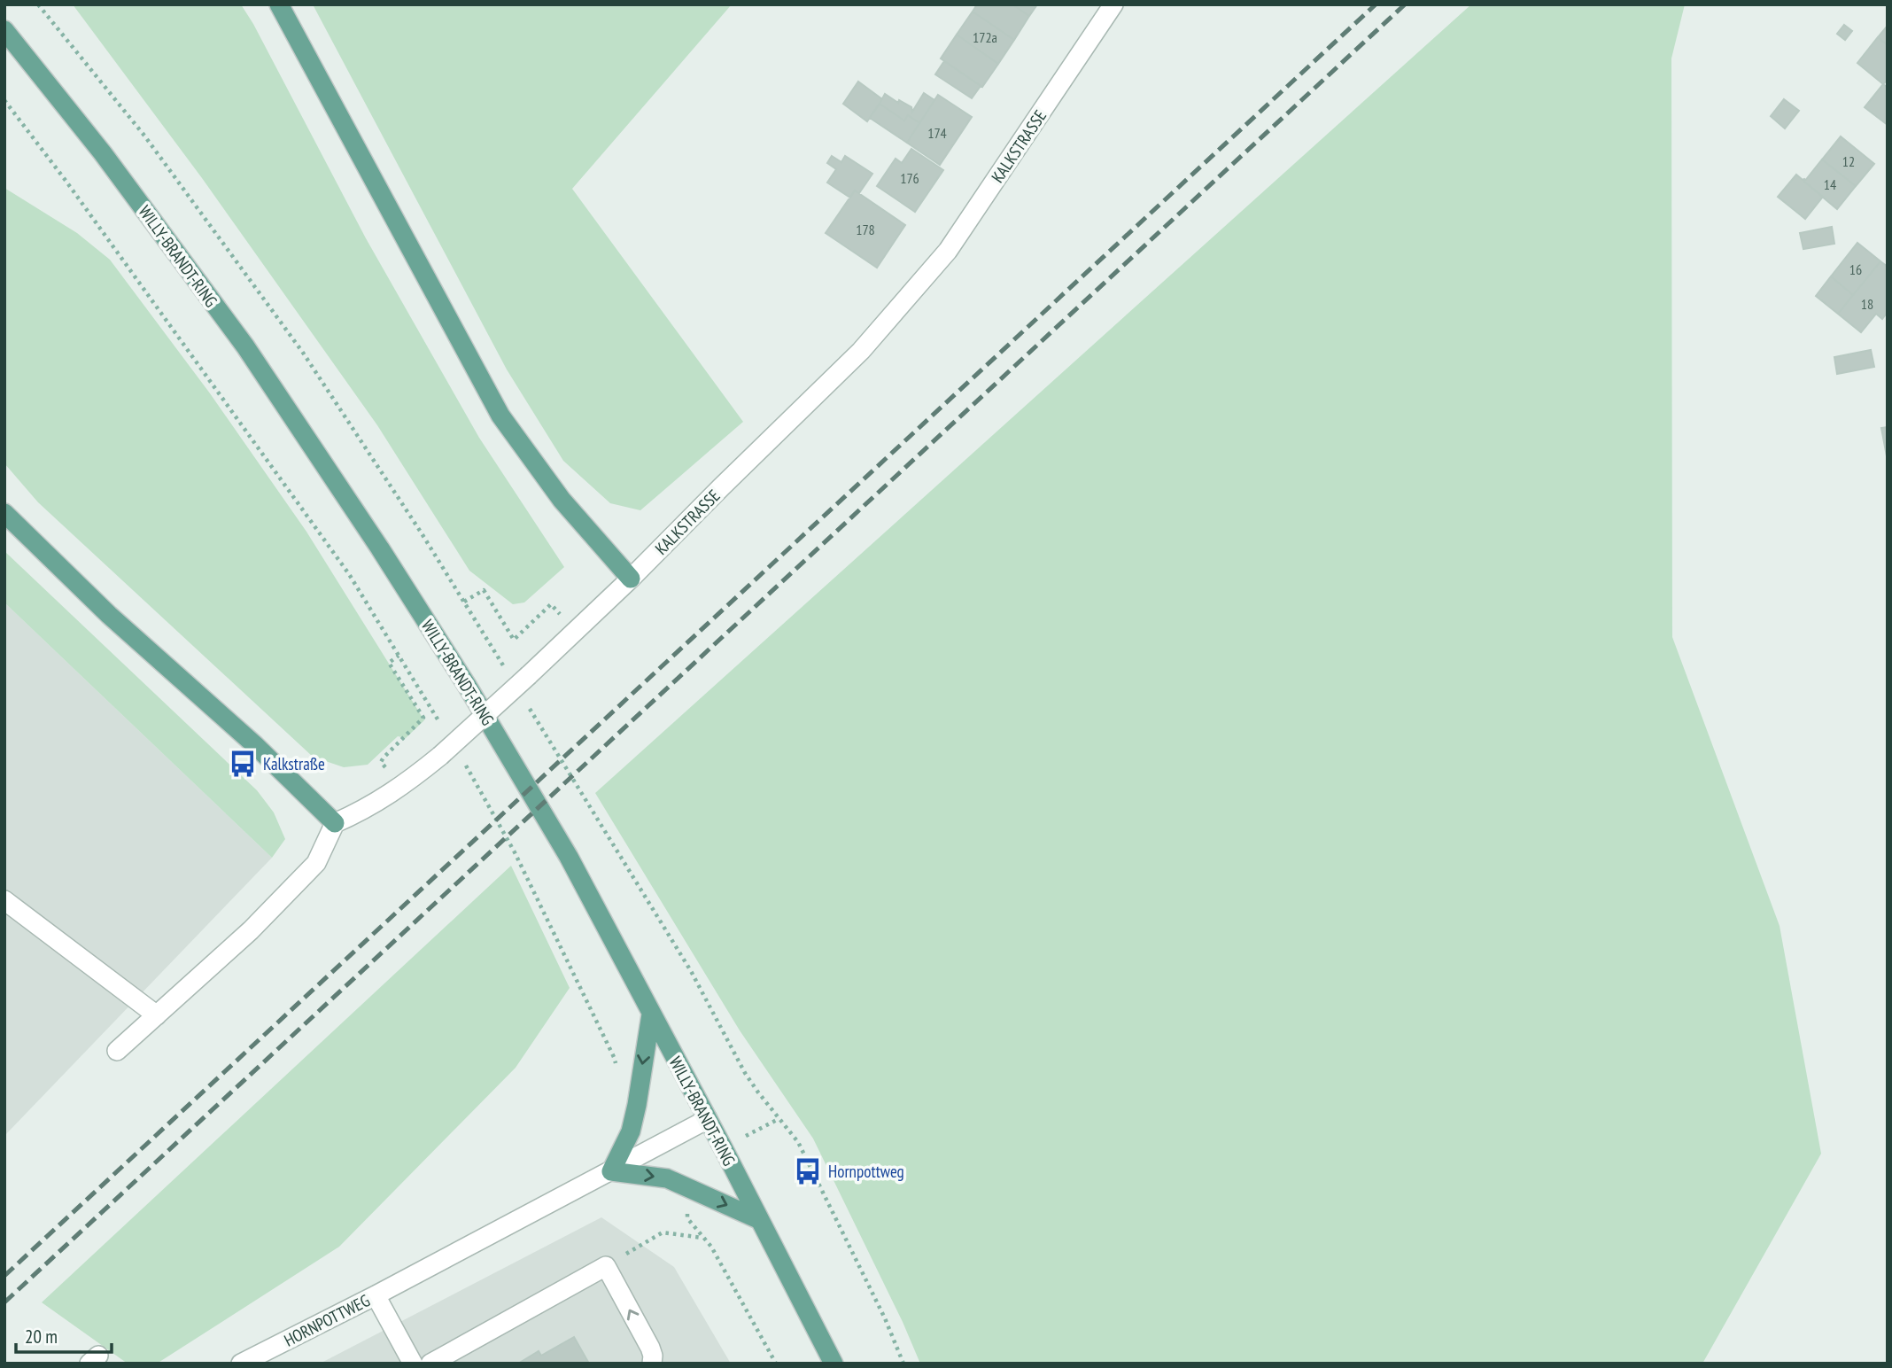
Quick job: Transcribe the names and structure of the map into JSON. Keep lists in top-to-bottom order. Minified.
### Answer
{"streets":{"main road":["WILLY-BRANDT-RING"],"street":["KALKSTRASSE","HORNPOTTWEG"]},"crossings":[["WILLY-BRANDT-RING","HORNPOTTWEG"]],"places":{"bus stop":["Kalkstraße","Hornpottweg"]},"house_numbers":["172a","174","12","176","14","178","16","18"],"scale_bar":"20 m"}
